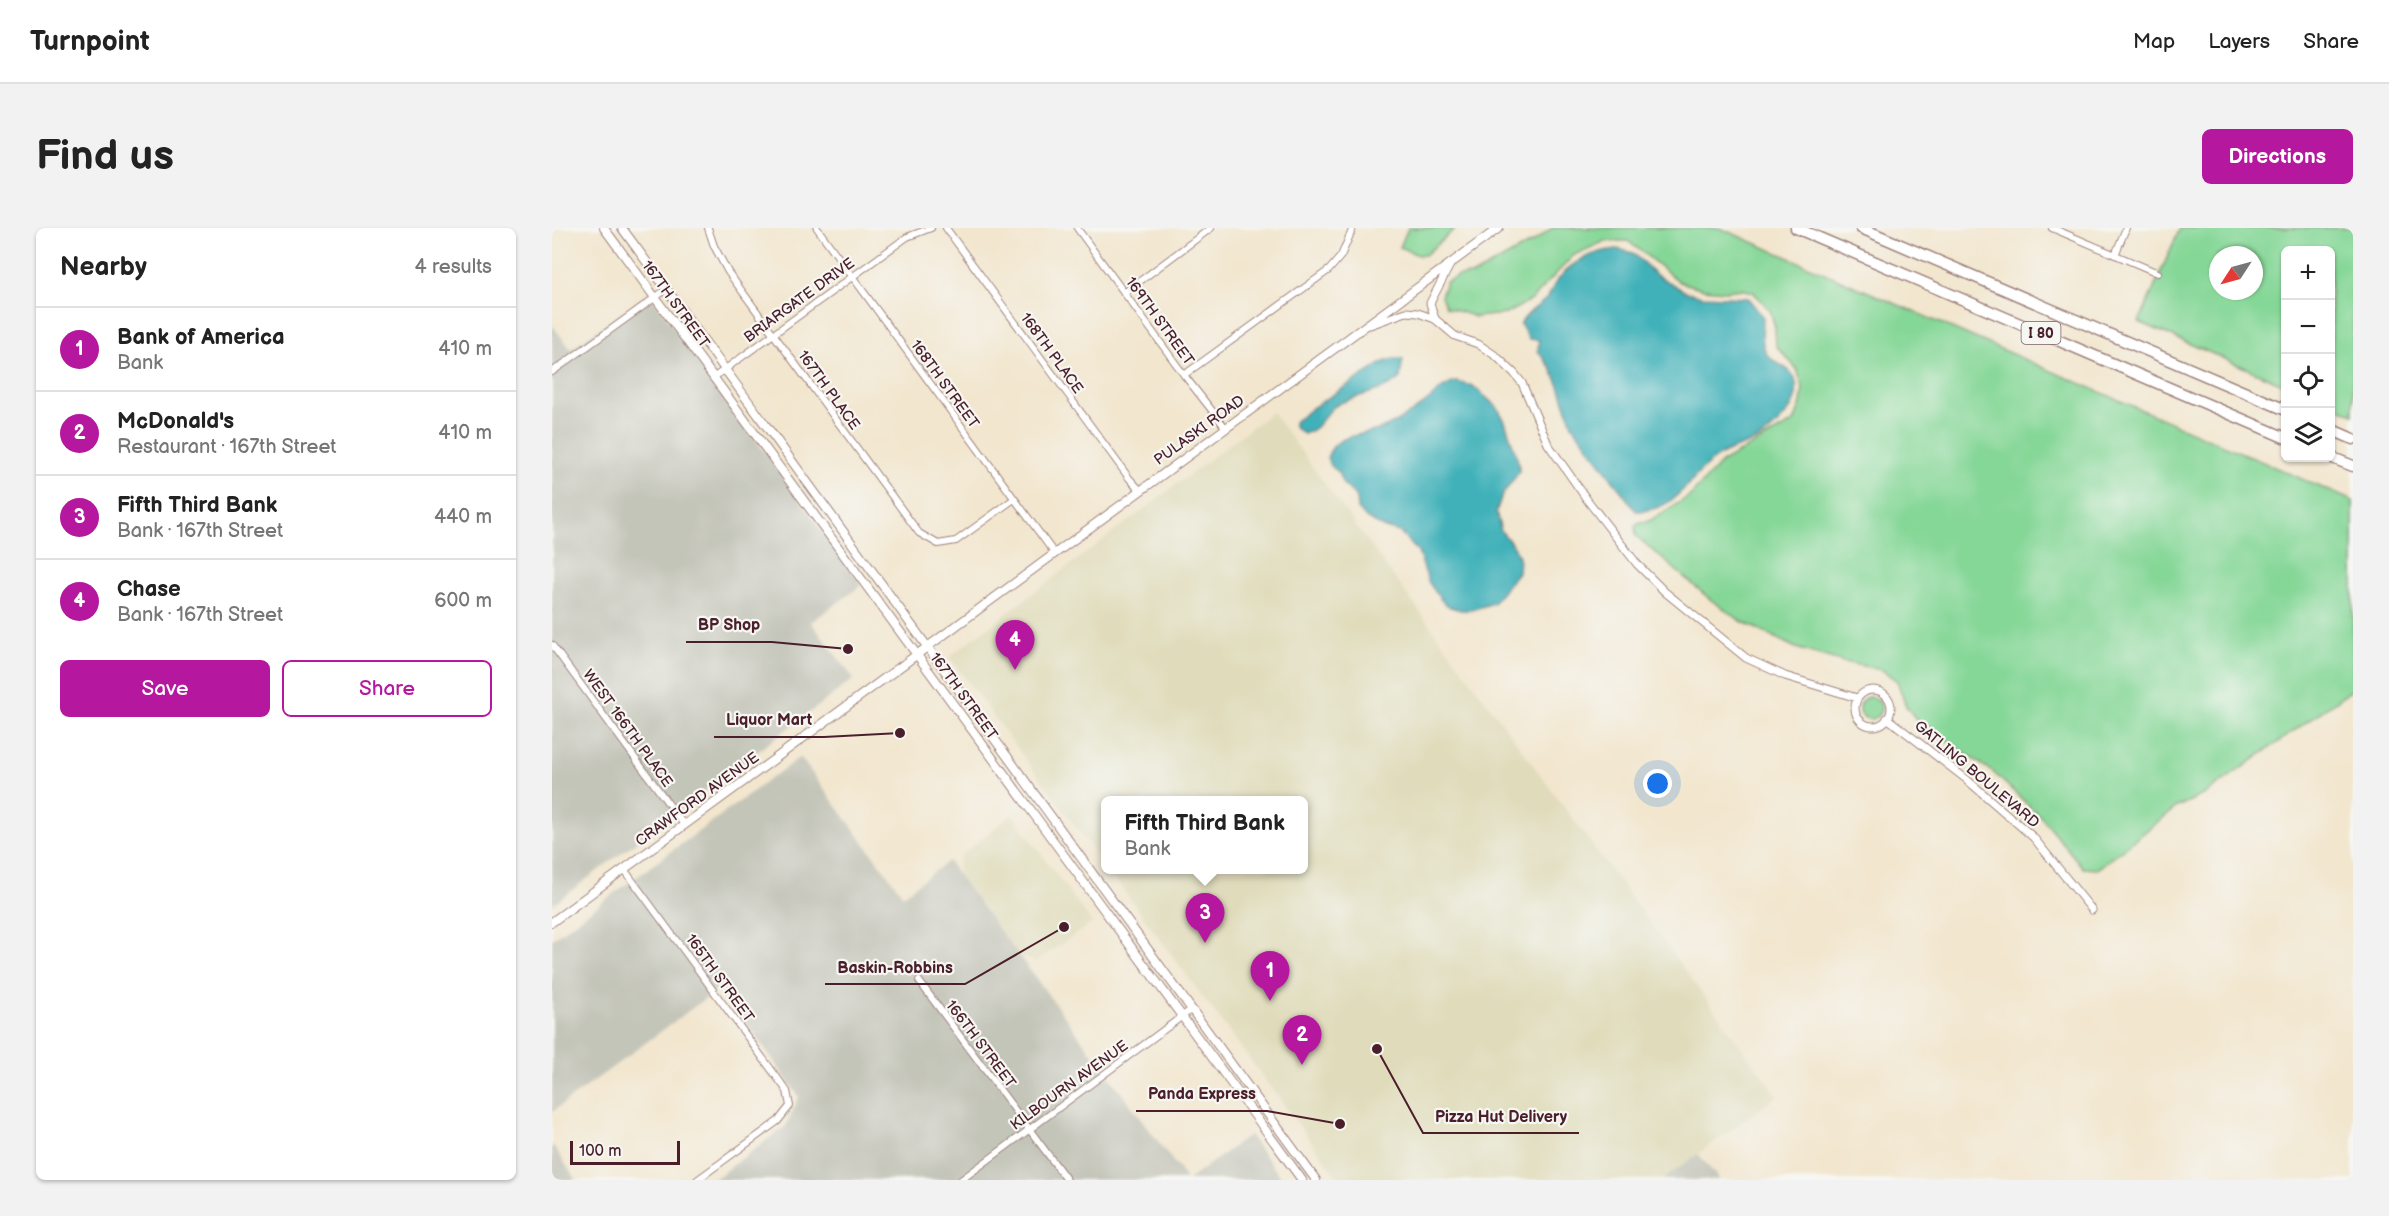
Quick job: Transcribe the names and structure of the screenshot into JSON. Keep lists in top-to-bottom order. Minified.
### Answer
{"streets":{"highway":["I 80"],"main road":["167TH STREET","PULASKI ROAD","CRAWFORD AVENUE"],"street":["BRIARGATE DRIVE","169TH STREET","168TH PLACE","168TH STREET","167TH PLACE","WEST 166TH PLACE","GATLING BOULEVARD","165TH STREET","166TH STREET","KILBOURN AVENUE"]},"crossings":[["BRIARGATE DRIVE","167TH STREET"],["BRIARGATE DRIVE","168TH STREET"],["BRIARGATE DRIVE","167TH PLACE"],["167TH STREET","PULASKI ROAD"],["167TH STREET","CRAWFORD AVENUE"],["167TH STREET","KILBOURN AVENUE"],["169TH STREET","PULASKI ROAD"],["168TH PLACE","PULASKI ROAD"],["168TH STREET","167TH PLACE"],["168TH STREET","PULASKI ROAD"],["PULASKI ROAD","CRAWFORD AVENUE"],["WEST 166TH PLACE","CRAWFORD AVENUE"],["CRAWFORD AVENUE","165TH STREET"],["166TH STREET","KILBOURN AVENUE"]],"places":["BP Shop","Liquor Mart","Baskin-Robbins","Pizza Hut Delivery","Panda Express"],"scale_bar":"100 m","north":"bottom left","page":{"header":"Turnpoint","nav":["Map","Layers","Share"],"buttons":["Directions",["Save","Share"]],"title":"Find us","heading":["Nearby","4 results"],"map_buttons":["+","−"],"list":[{"mark":"1","name":"Bank of America","note":"Bank","value":"410 m"},{"mark":"2","name":"McDonald's","note":"Restaurant · 167th Street","value":"410 m"},{"mark":"3","name":"Fifth Third Bank","note":"Bank · 167th Street","value":"440 m"},{"mark":"4","name":"Chase","note":"Bank · 167th Street","value":"600 m"}],"pins":["4","3","1","2"],"popup":["Fifth Third Bank","Bank"],"scale":"100 m"}}
